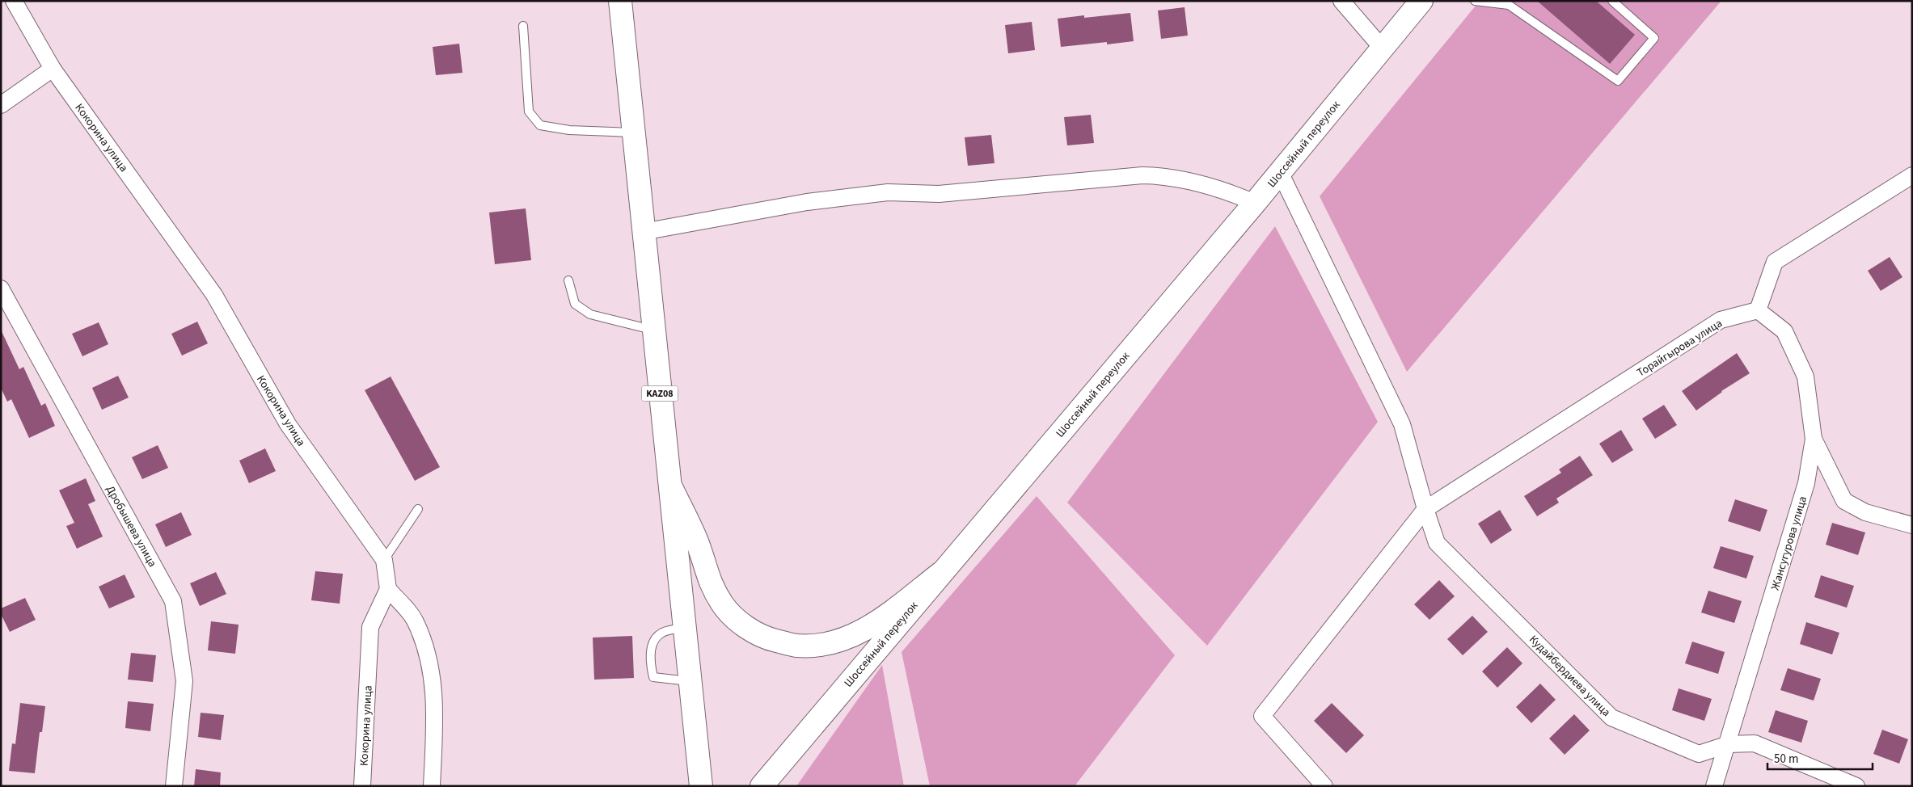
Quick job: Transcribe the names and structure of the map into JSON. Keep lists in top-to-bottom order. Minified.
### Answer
{"streets":{"main road":["Шоссейный переулок","KAZ08"],"street":["Кокорина улица","Торайгырова улица","Дробышева улица","Жансугурова улица","Кудайбердиева улица"]},"crossings":[["Шоссейный переулок","Кудайбердиева улица"],["Торайгырова улица","Жансугурова улица"],["Торайгырова улица","Кудайбердиева улица"],["Жансугурова улица","Кудайбердиева улица"]],"scale_bar":"50 m"}
